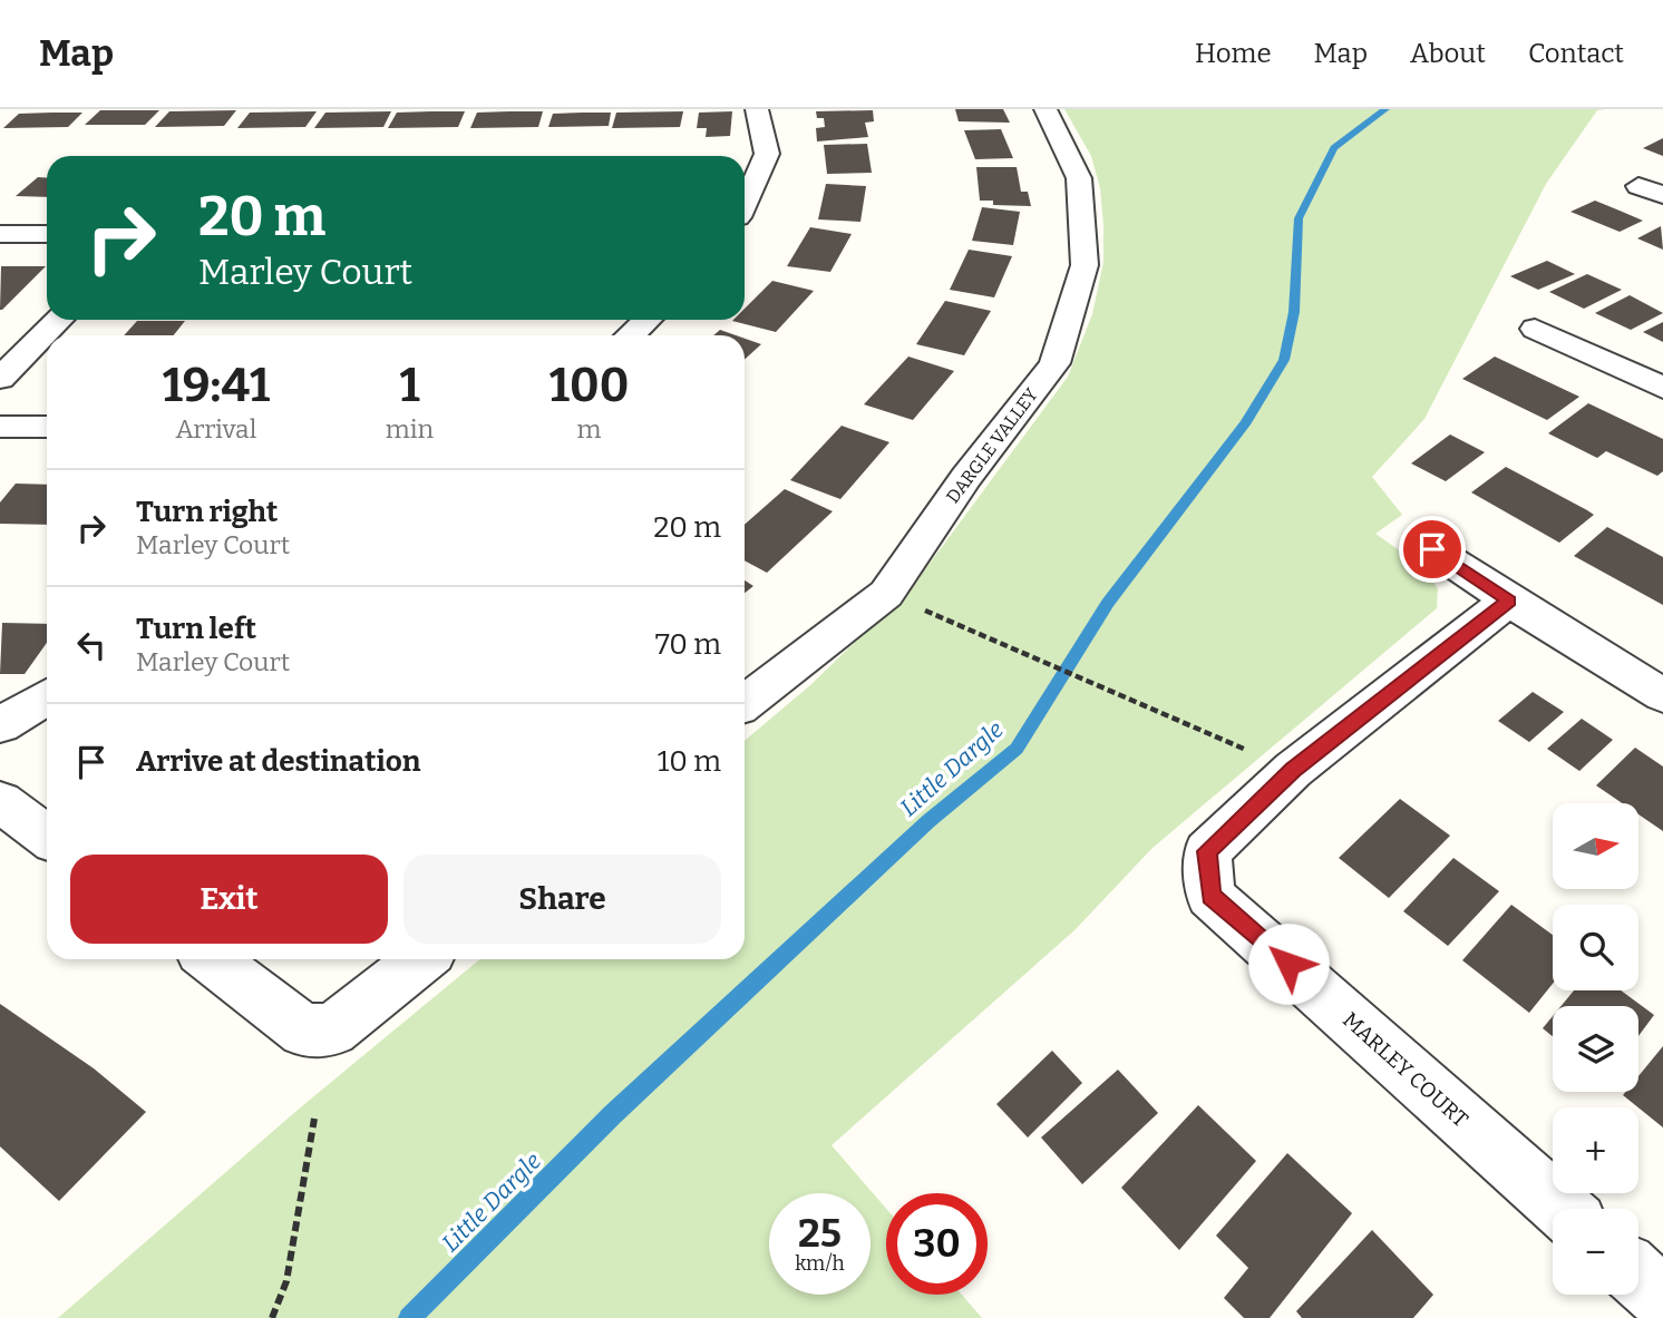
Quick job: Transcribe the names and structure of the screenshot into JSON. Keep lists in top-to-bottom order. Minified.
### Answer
{"streets":{"street":["DARGLE VALLEY","MARLEY COURT"]},"water":["Little Dargle"],"north":"right","page":{"header":"Map","nav":["Home","Map","About","Contact"],"turn":["20 m","Marley Court"],"eta":["19:41","Arrival","1","min","100","m"],"list":[{"name":"Turn right","note":"Marley Court","value":"20 m"},{"name":"Turn left","note":"Marley Court","value":"70 m"},{"name":"Arrive at destination","value":"10 m"}],"map_buttons":["+","−"],"buttons":["Exit","Share"],"speed":"25 km/h","limit":"30"}}
